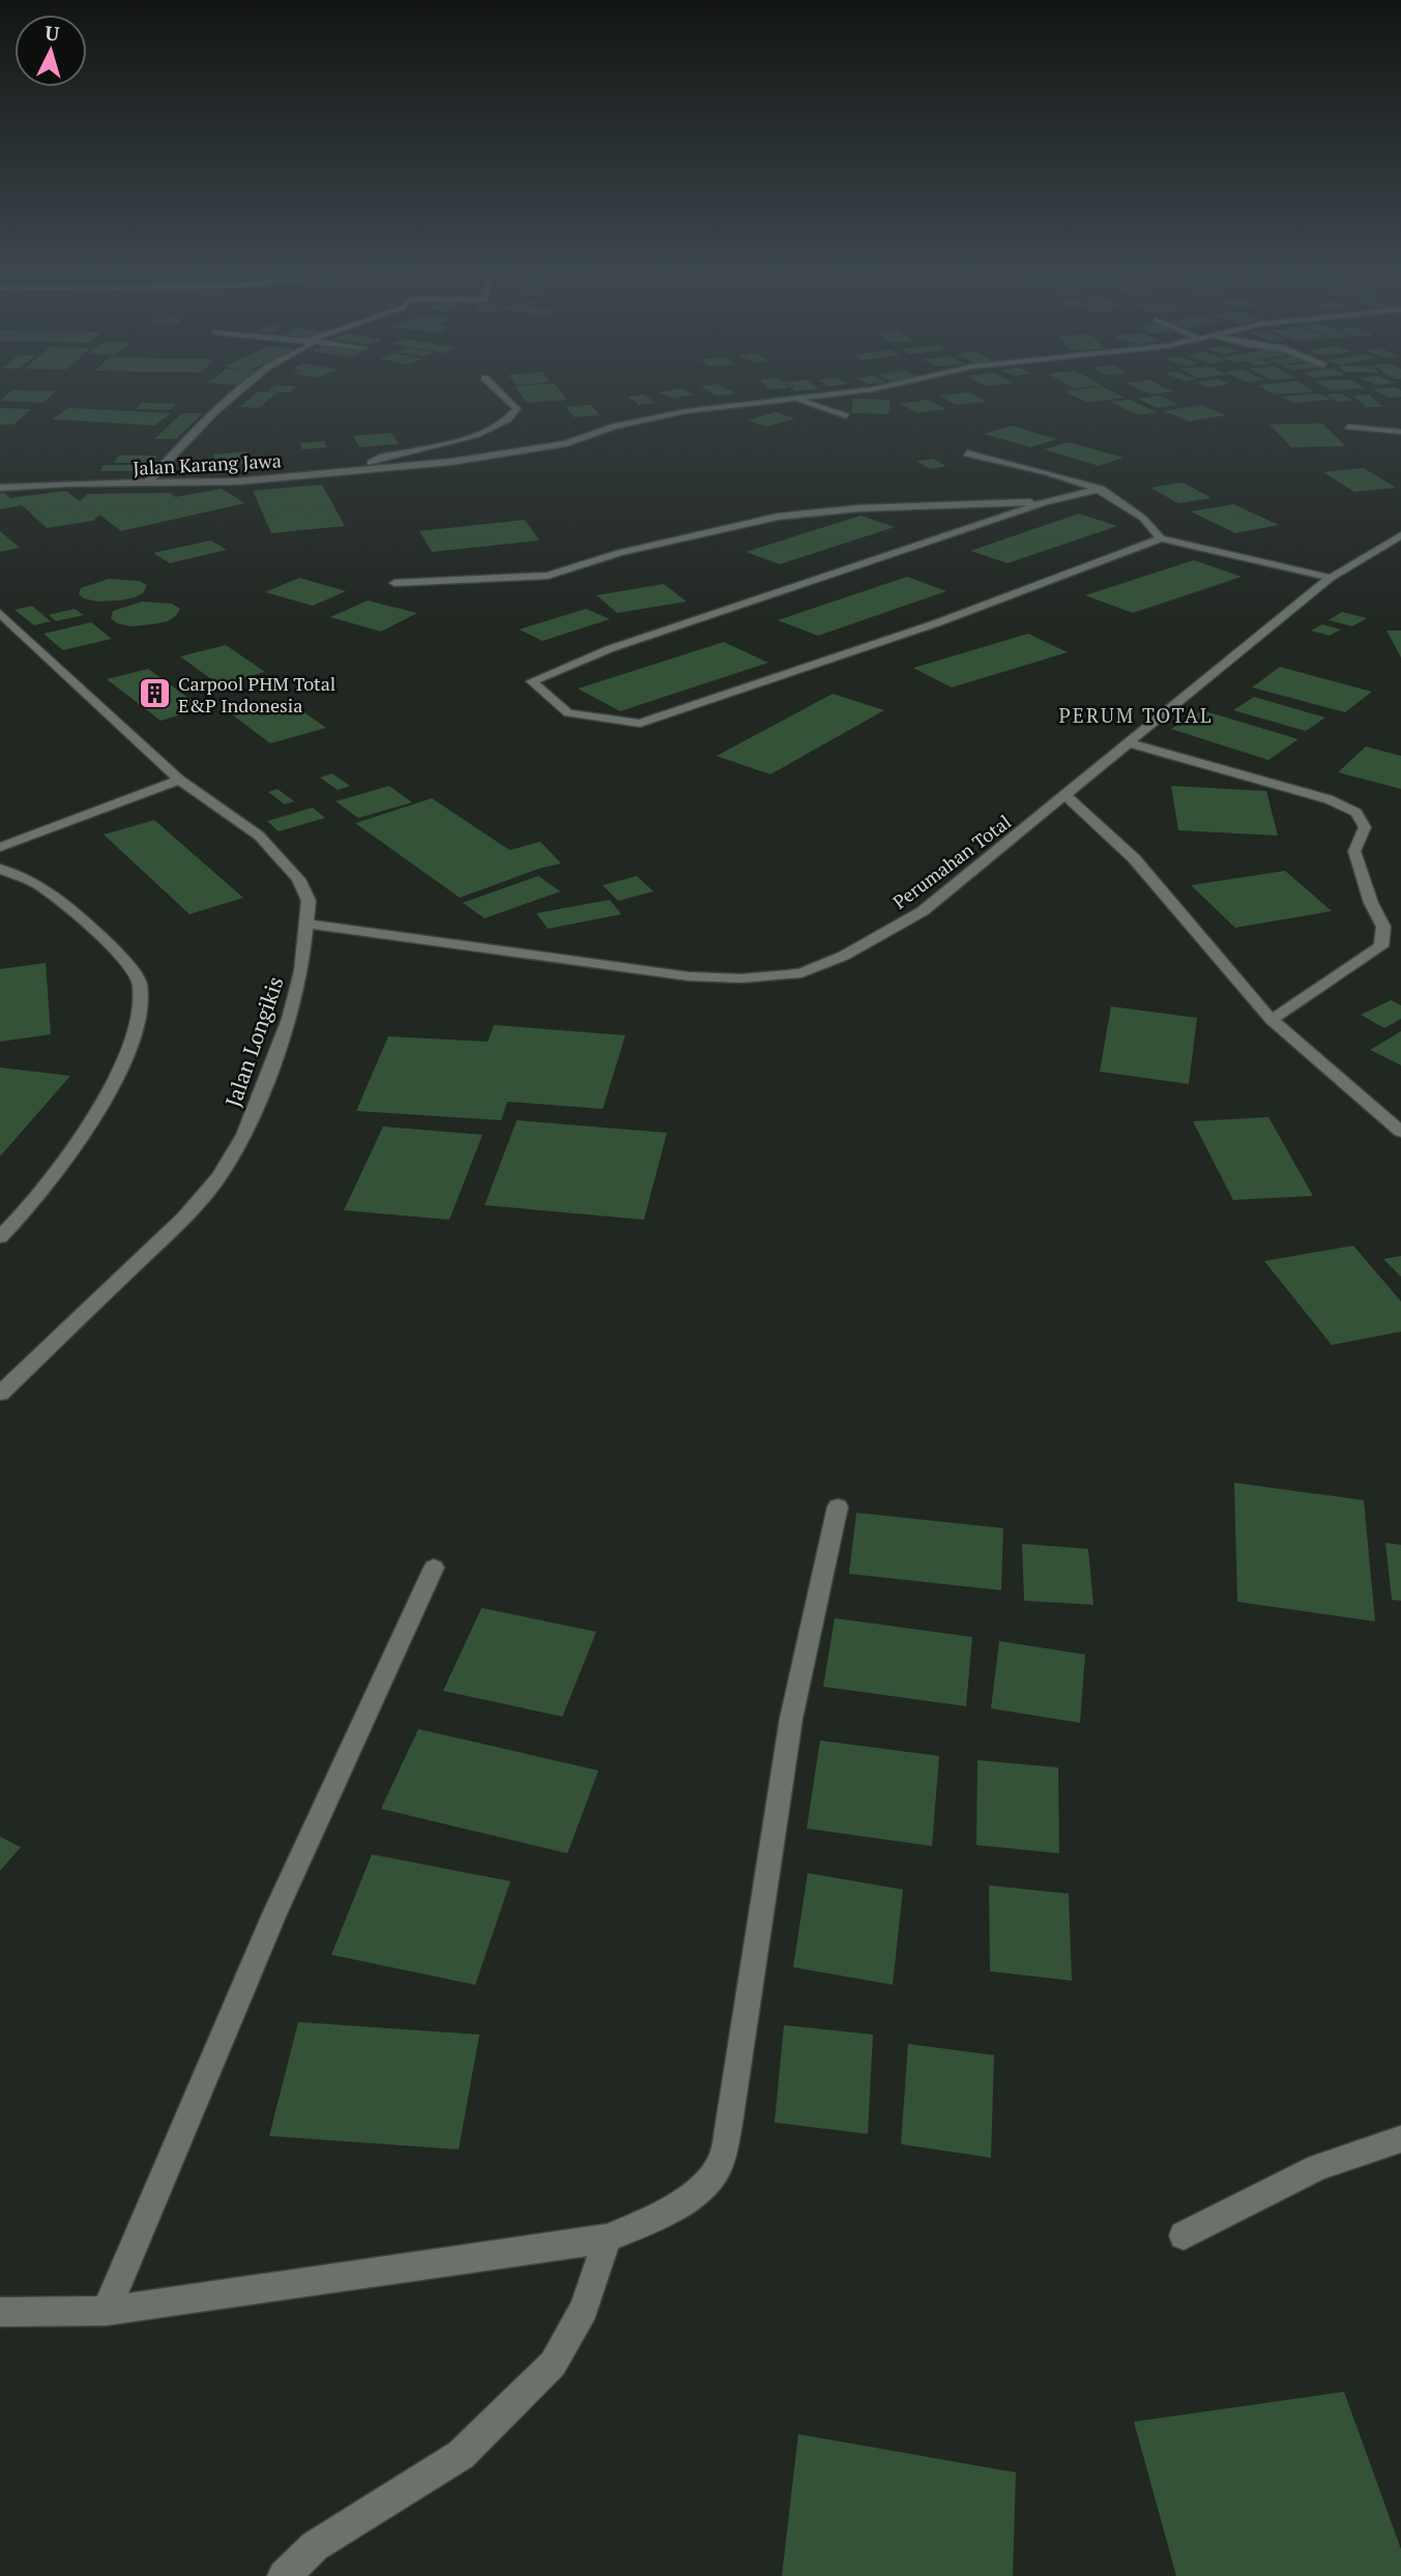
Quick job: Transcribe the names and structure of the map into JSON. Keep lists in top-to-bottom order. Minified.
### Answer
{"streets":{"street":["Jalan Karang Jawa","Perumahan Total","Jalan Longikis"]},"crossings":[["Perumahan Total","Jalan Longikis"]],"districts":["PERUM TOTAL"],"places":{"building":["Carpool PHM Total E&P Indonesia"]},"north":"top"}
